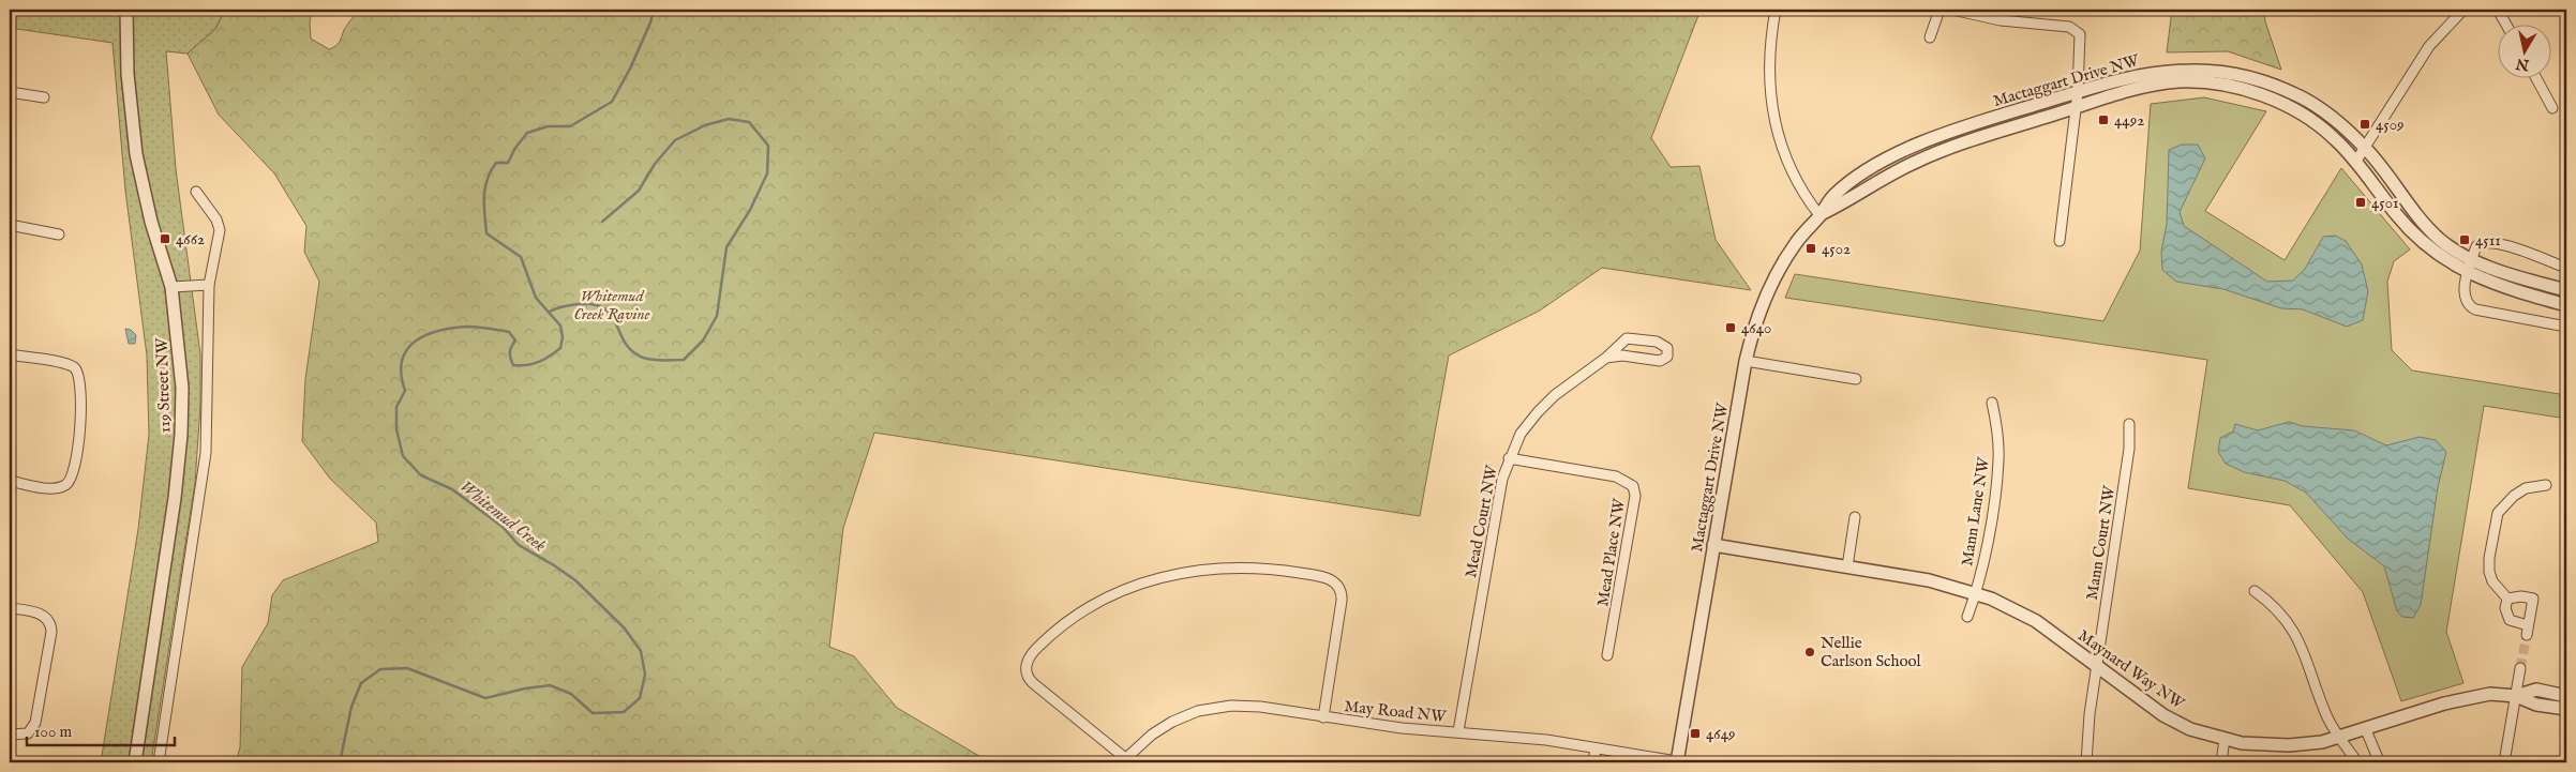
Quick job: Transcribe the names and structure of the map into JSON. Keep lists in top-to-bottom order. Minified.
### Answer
{"streets":{"street":["Mactaggart Drive NW","119 Street NW","Mann Lane NW","Mead Court NW","Mann Court NW","Mead Place NW","Maynard Way NW","May Road NW"]},"crossings":[["Mactaggart Drive NW","Maynard Way NW"],["Mactaggart Drive NW","May Road NW"],["Mann Lane NW","Maynard Way NW"],["Mead Court NW","Mead Place NW"],["Mead Court NW","May Road NW"],["Mann Court NW","Maynard Way NW"]],"water":["Whitemud Creek"],"parks":["Whitemud Creek Ravine"],"places":{"transit":["4492","4509","4501","4662","4511","4502","4640","4649"],"other":["Nellie Carlson School"]},"scale_bar":"100 m","north":"bottom"}
